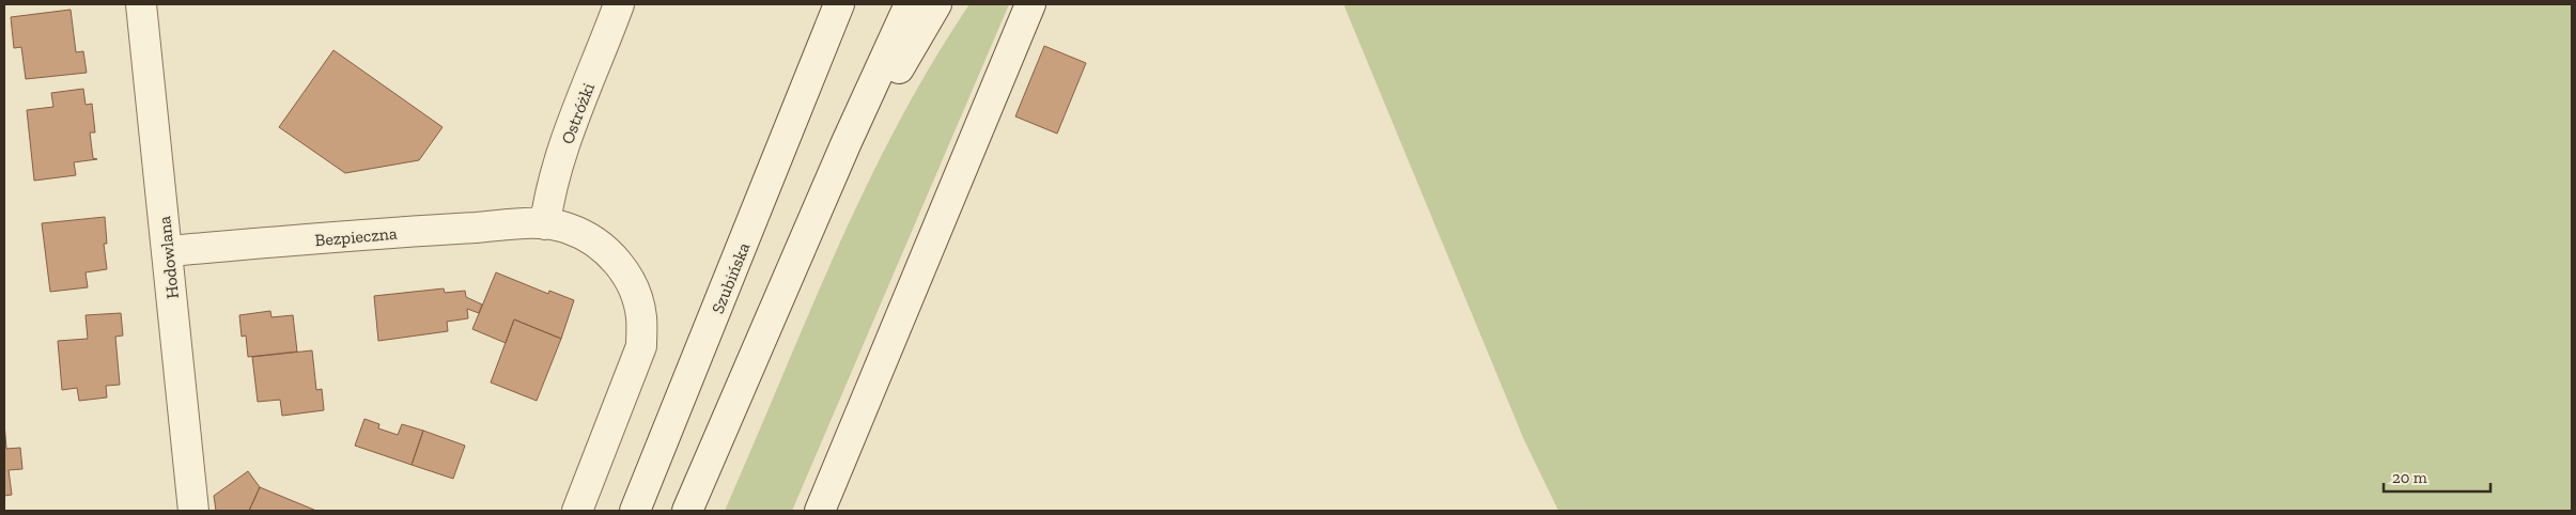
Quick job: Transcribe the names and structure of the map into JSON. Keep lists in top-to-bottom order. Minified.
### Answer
{"streets":{"street":["Ostróżki","Bezpieczna","Hodowlana","Szubińska"]},"crossings":[["Ostróżki","Bezpieczna"],["Bezpieczna","Hodowlana"]],"scale_bar":"20 m"}
